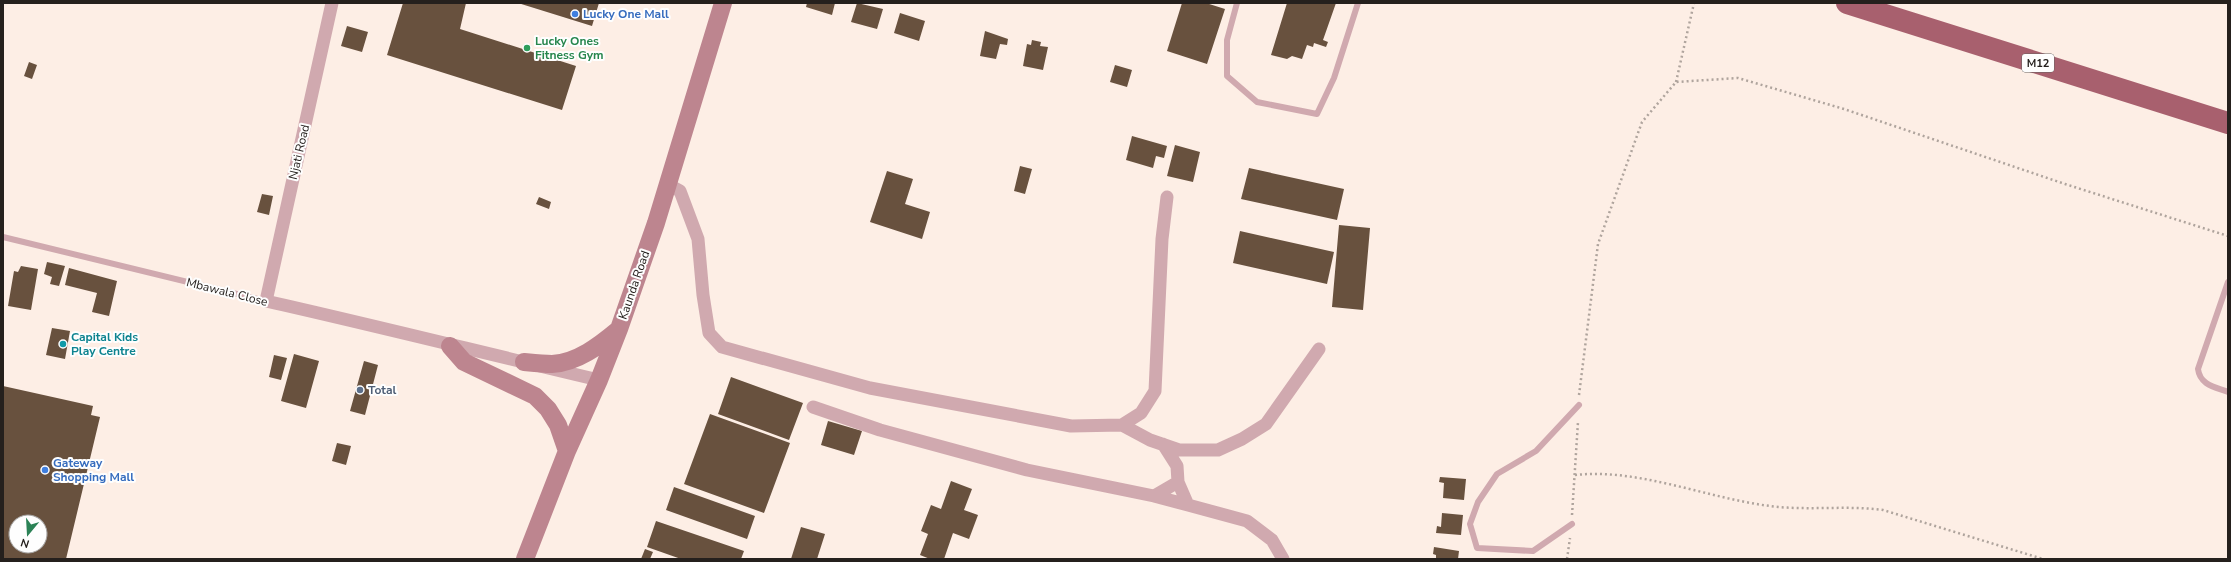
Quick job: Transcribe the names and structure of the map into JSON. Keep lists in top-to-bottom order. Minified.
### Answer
{"streets":{"highway":["M12"],"main road":["Kaunda Road"],"street":["Njati Road","Mbawala Close"]},"crossings":[["Njati Road","Mbawala Close"],["Kaunda Road","Mbawala Close"]],"places":["Lucky One Mall","Lucky Ones Fitness Gym","Capital Kids Play Centre","Total","Gateway Shopping Mall"],"north":"bottom"}
